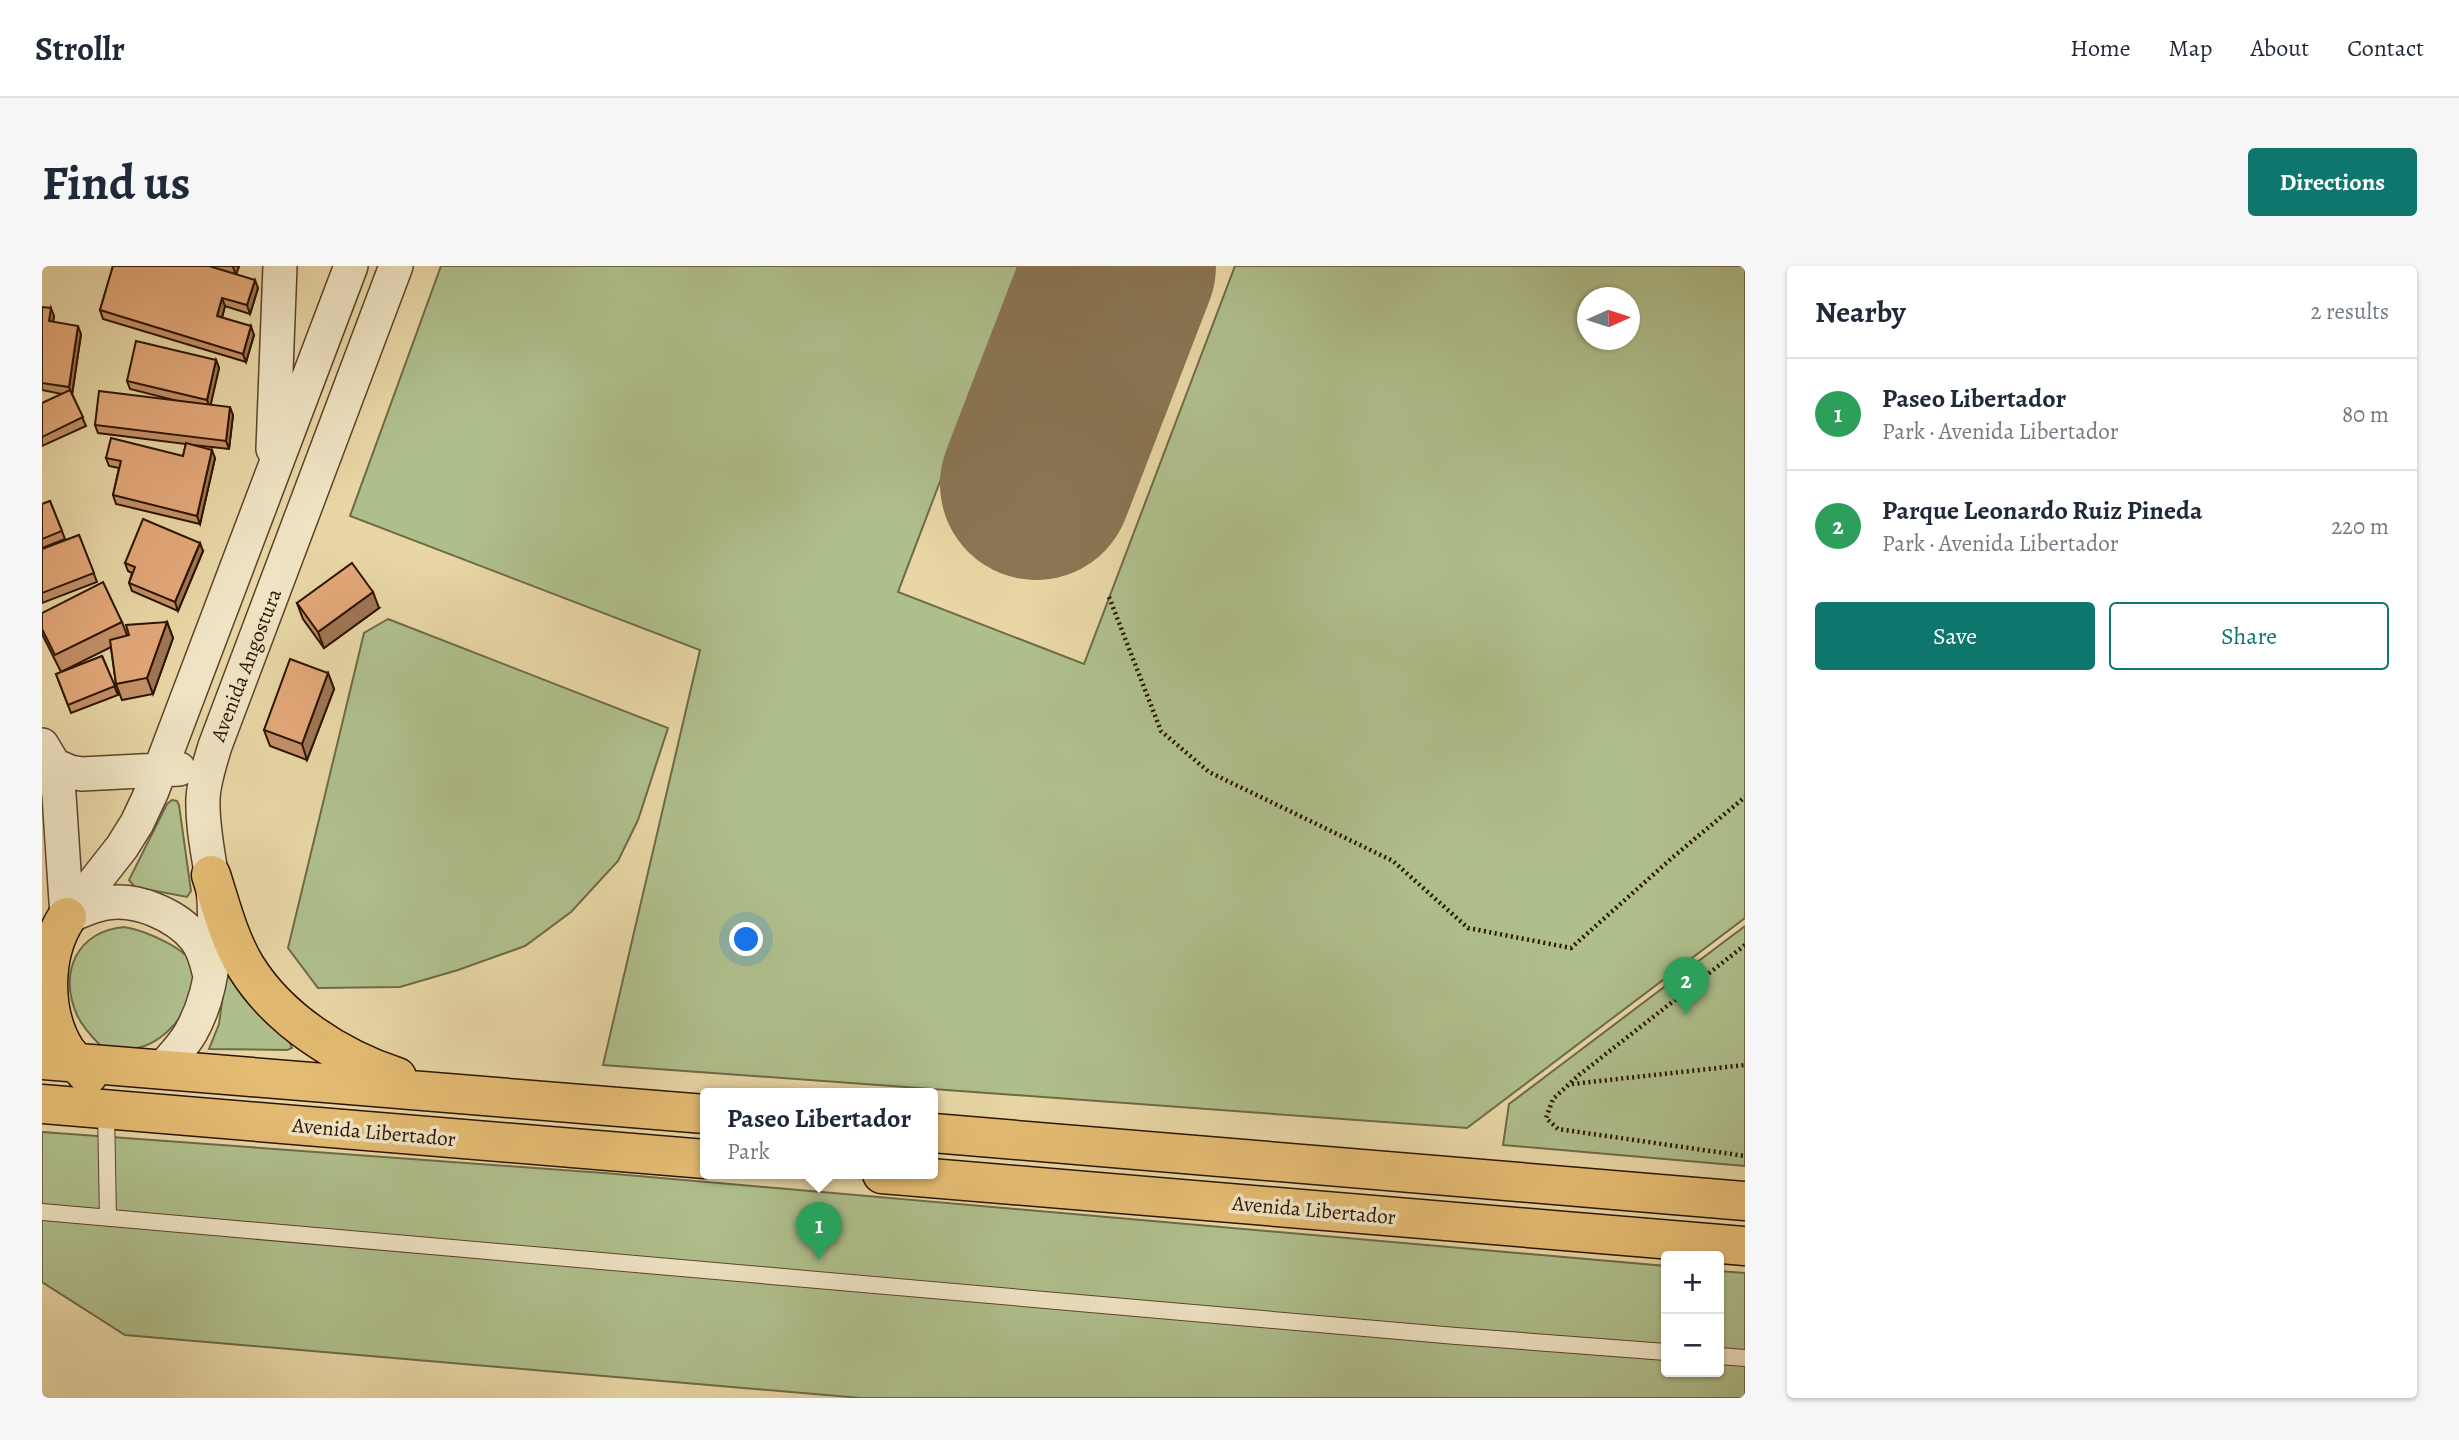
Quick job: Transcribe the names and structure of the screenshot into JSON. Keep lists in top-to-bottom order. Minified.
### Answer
{"streets":{"main road":["Avenida Libertador"],"street":["Avenida Angostura"]},"north":"right","page":{"header":"Strollr","nav":["Home","Map","About","Contact"],"buttons":["Directions",["Save","Share"]],"title":"Find us","heading":["Nearby","2 results"],"list":[{"mark":"1","name":"Paseo Libertador","note":"Park · Avenida Libertador","value":"80 m"},{"mark":"2","name":"Parque Leonardo Ruiz Pineda","note":"Park · Avenida Libertador","value":"220 m"}],"pins":["2","1"],"popup":["Paseo Libertador","Park"],"map_buttons":["+","−"]}}
